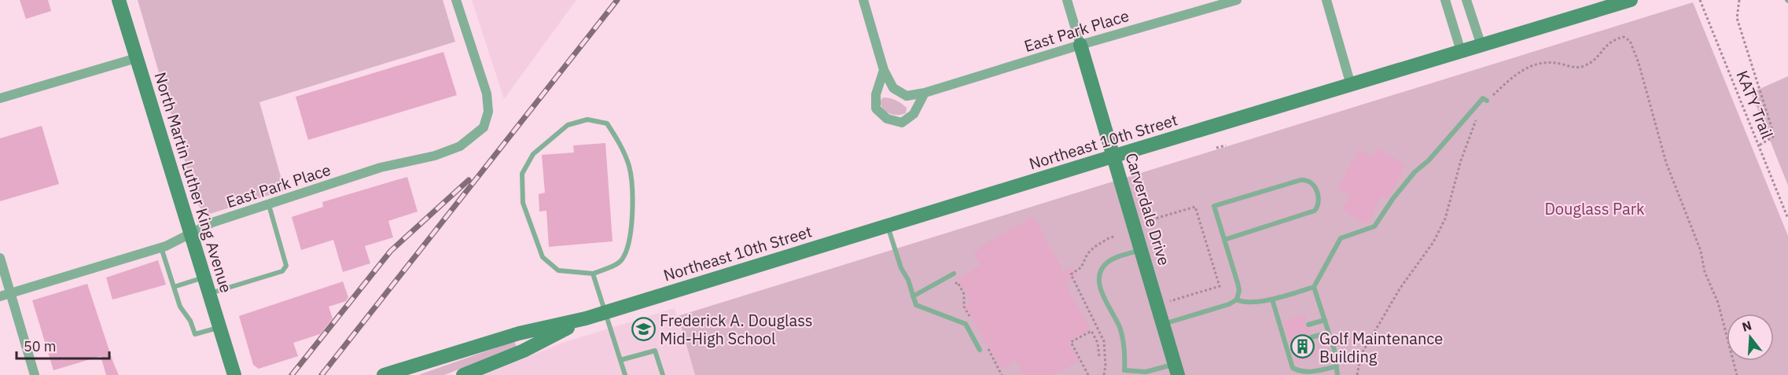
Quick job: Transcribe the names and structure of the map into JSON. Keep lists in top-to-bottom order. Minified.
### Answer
{"streets":{"main road":["Northeast 10th Street","North Martin Luther King Avenue","Carverdale Drive"],"street":["East Park Place"],"path":["KATY Trail"]},"crossings":[["East Park Place","North Martin Luther King Avenue"],["East Park Place","Carverdale Drive"],["Northeast 10th Street","Carverdale Drive"]],"parks":["Douglass Park"],"places":{"school or university":["Frederick A. Douglass Mid-High School"],"building":["Golf Maintenance Building"]},"scale_bar":"50 m","north":"top"}
